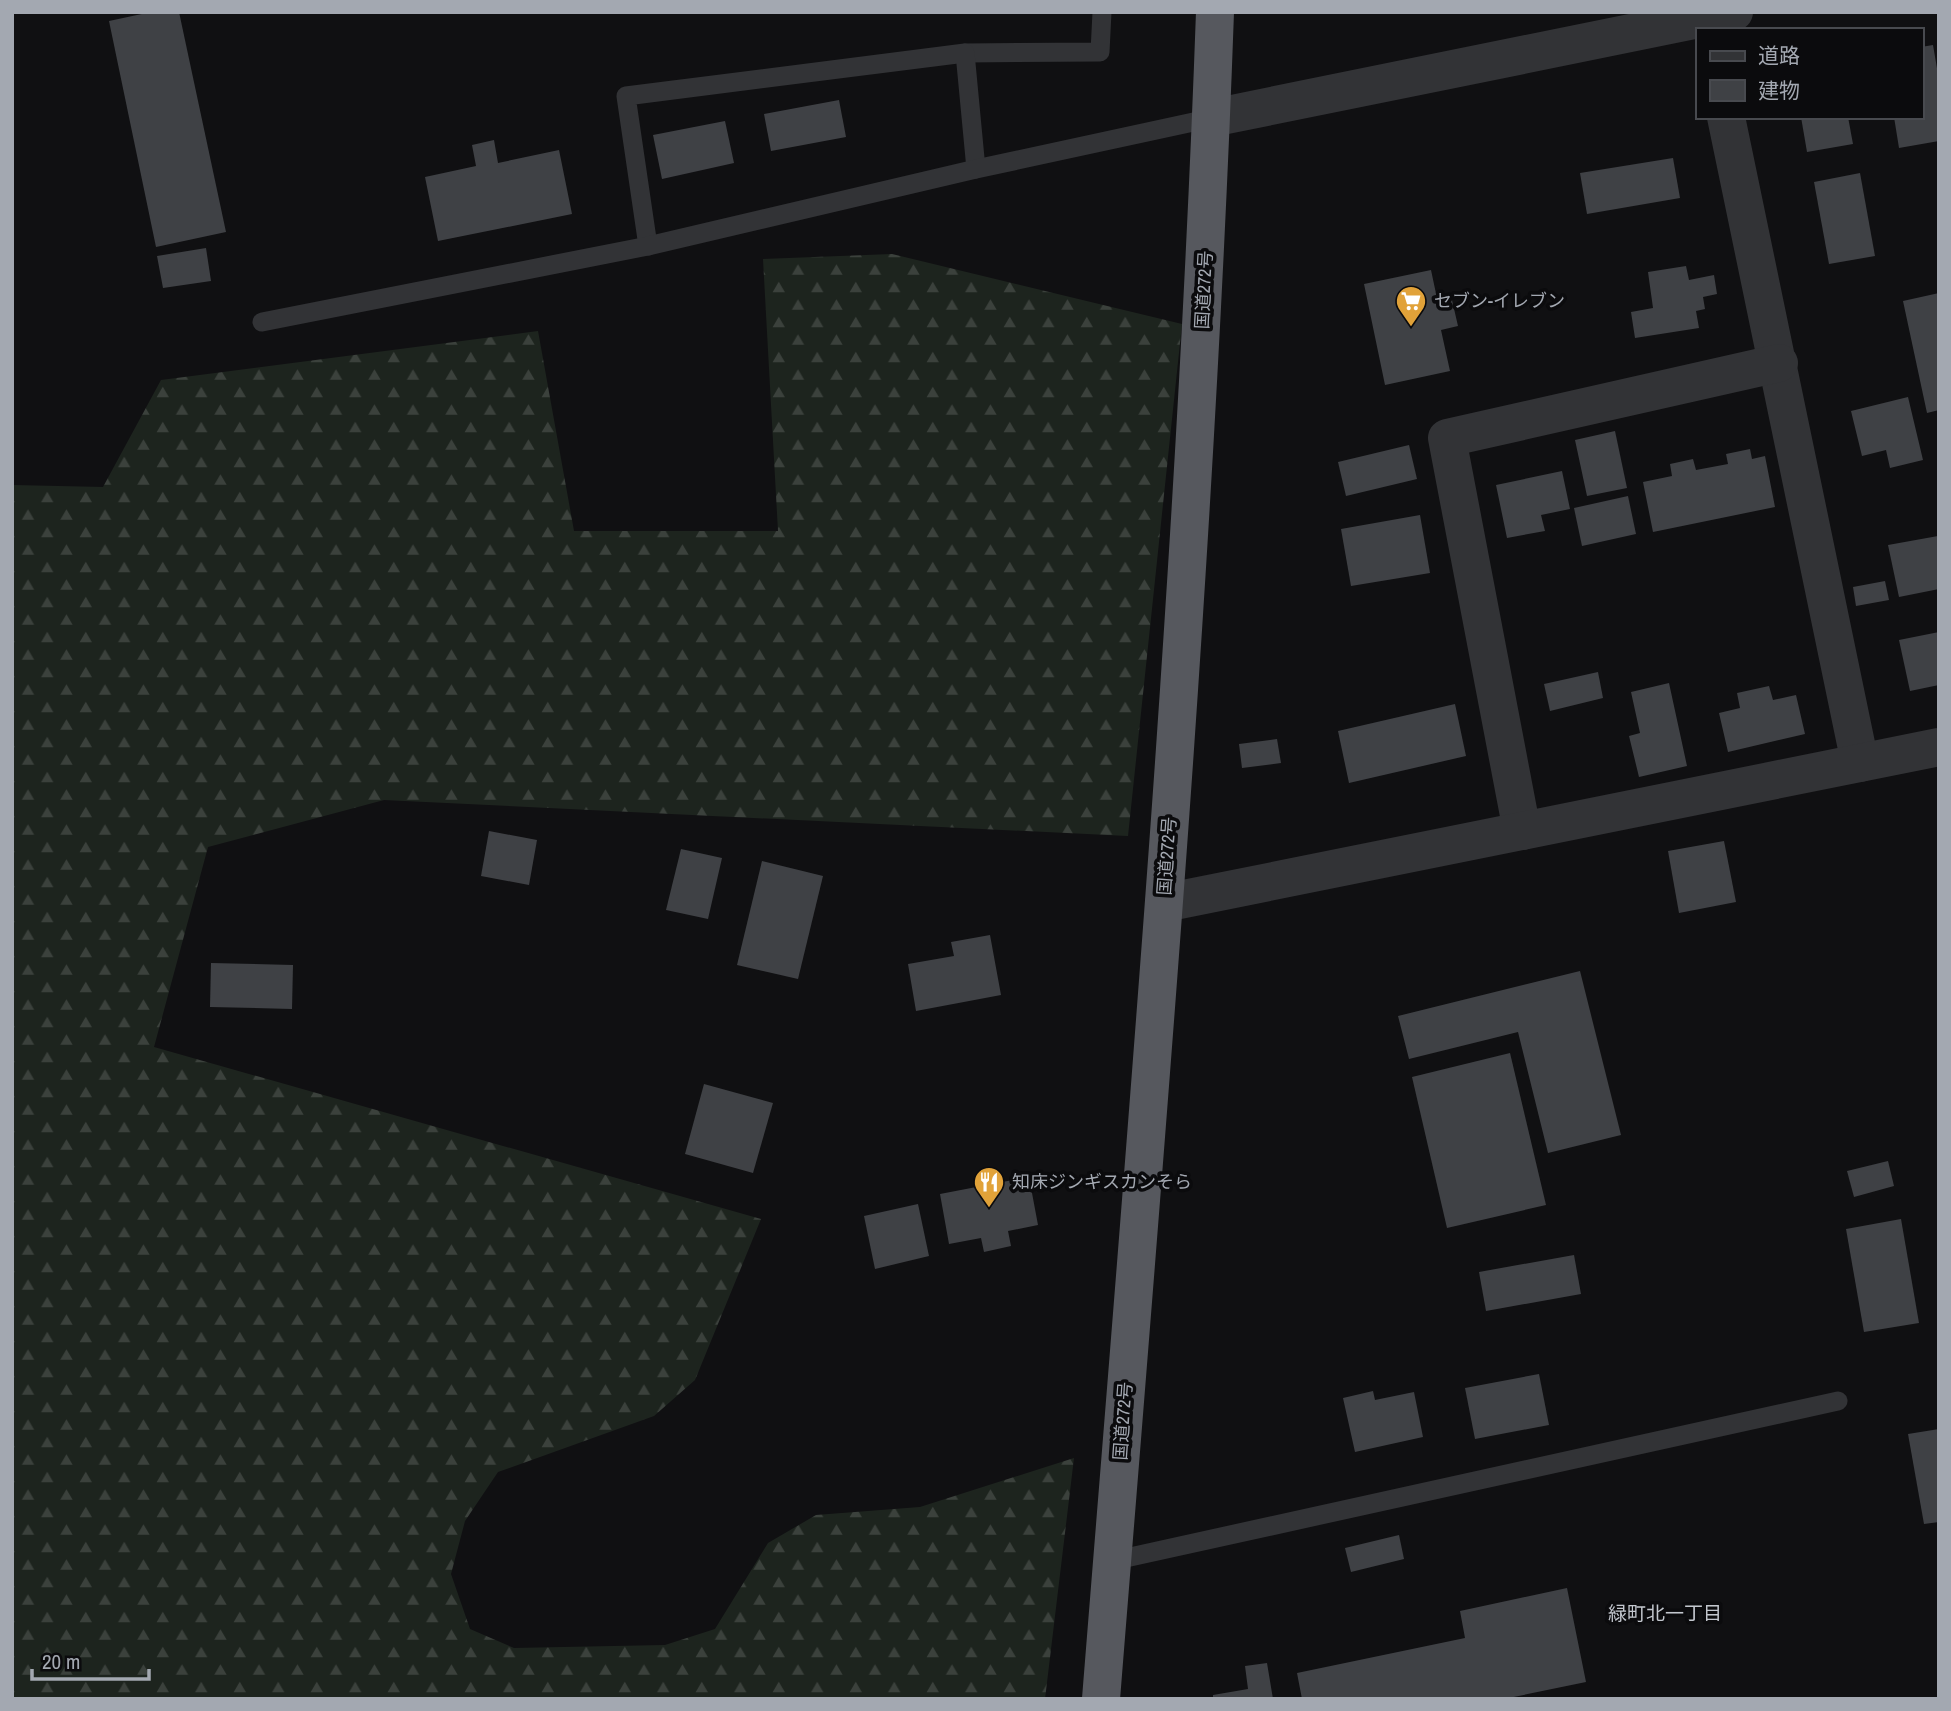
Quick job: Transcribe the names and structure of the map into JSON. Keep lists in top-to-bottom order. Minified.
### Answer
{"streets":{"highway":["国道272号"]},"districts":["緑町北一丁目"],"places":{"supermarket":["セブン-イレブン"],"restaurant":["知床ジンギスカンそら"]},"legend":["道路","建物"],"scale_bar":"20 m"}
